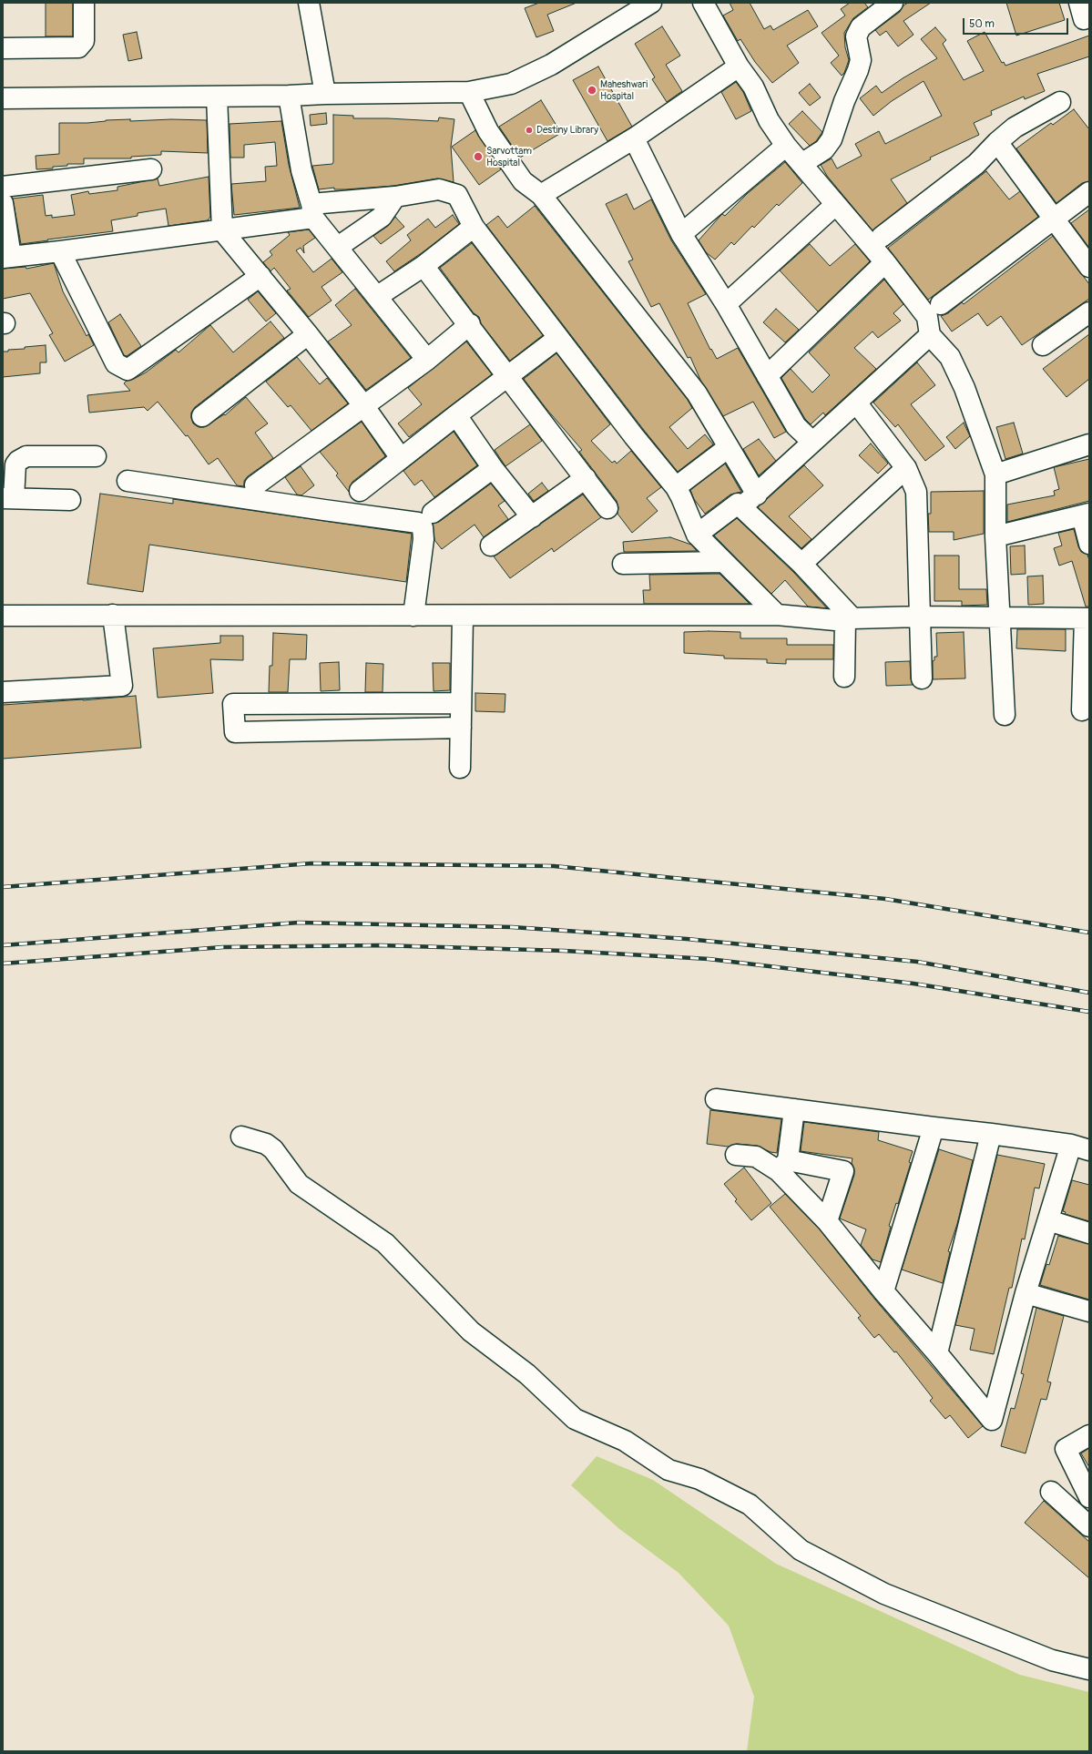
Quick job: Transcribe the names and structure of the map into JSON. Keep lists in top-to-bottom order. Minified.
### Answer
{"places":["Maheshwari Hospital","Destiny Library","Sarvottam Hospital"],"scale_bar":"50 m"}
